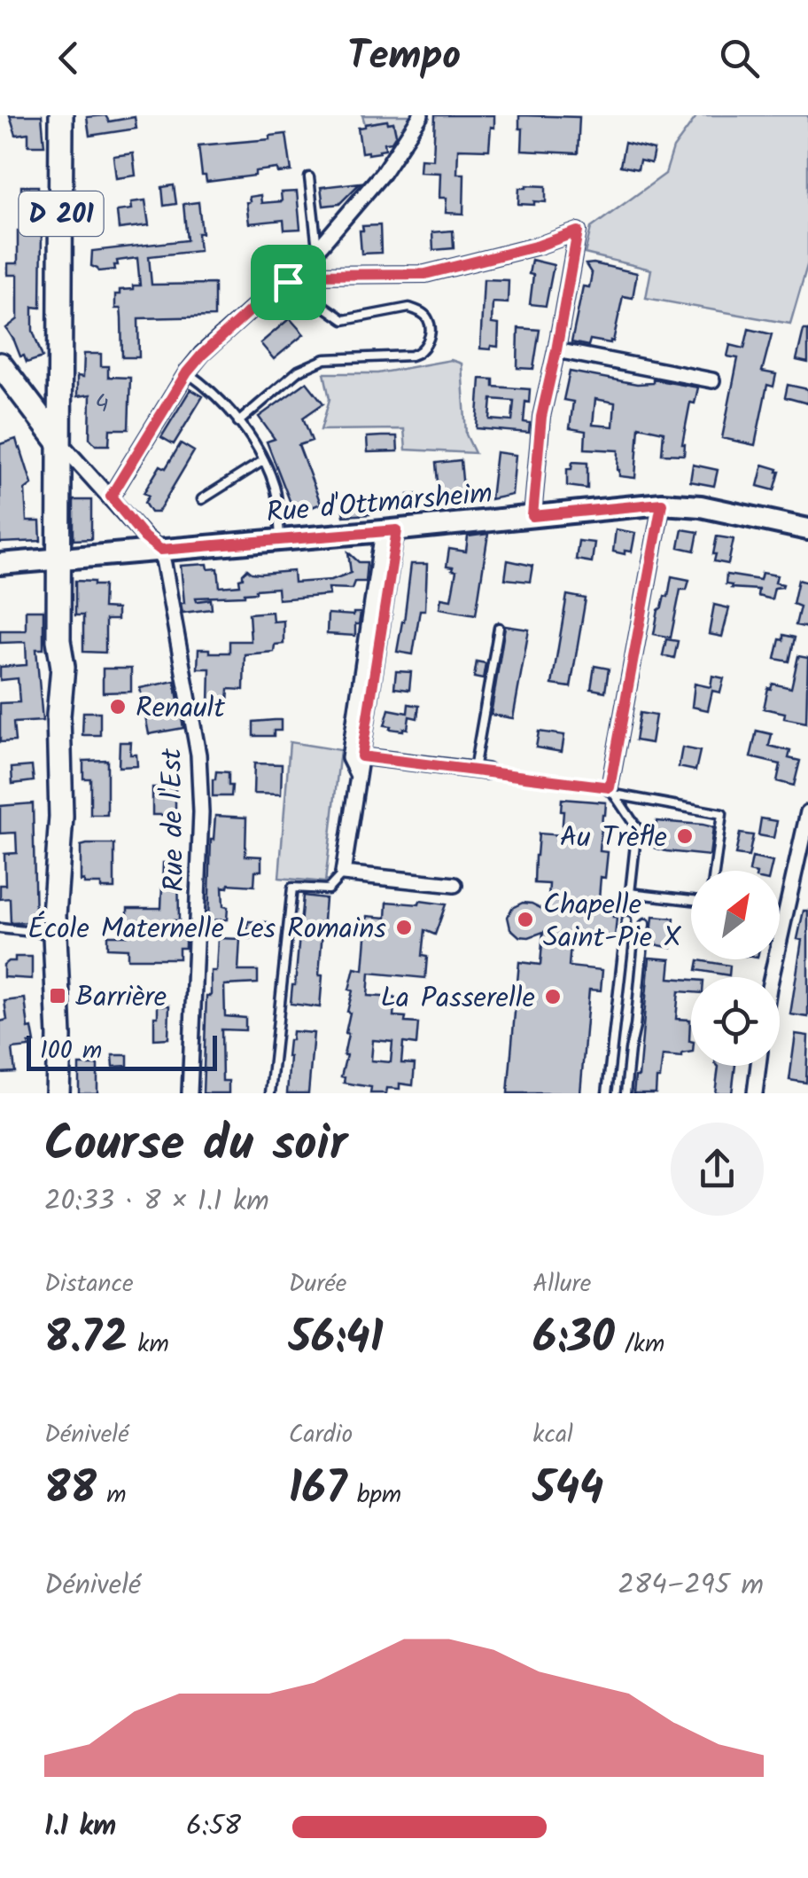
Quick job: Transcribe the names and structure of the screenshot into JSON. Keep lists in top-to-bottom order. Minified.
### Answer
{"streets":{"main road":["D 201","Rue d'Ottmarsheim"],"street":["Rue de l'Est"]},"crossings":[["D 201","Rue d'Ottmarsheim"],["Rue d'Ottmarsheim","Rue de l'Est"]],"places":{"other":["Renault","Au Trèfle","Chapelle Saint-Pie X","École Maternelle Les Romains","La Passerelle"],"transit":["Barrière"]},"house_numbers":["4"],"scale_bar":"100 m","north":"top right","page":{"header":"Tempo","scale":"100 m","heading":["Course du soir","20:33 · 8 × 1.1 km"],"stats":[["Distance","8.72 km"],["Durée","56:41"],["Allure","6:30 /km"],["Dénivelé","88 m"],["Cardio","167 bpm"],["kcal","544"]],"chart":["Dénivelé","284–295 m"],"list":[{"name":"1.1 km","note":"6:58"}]}}
